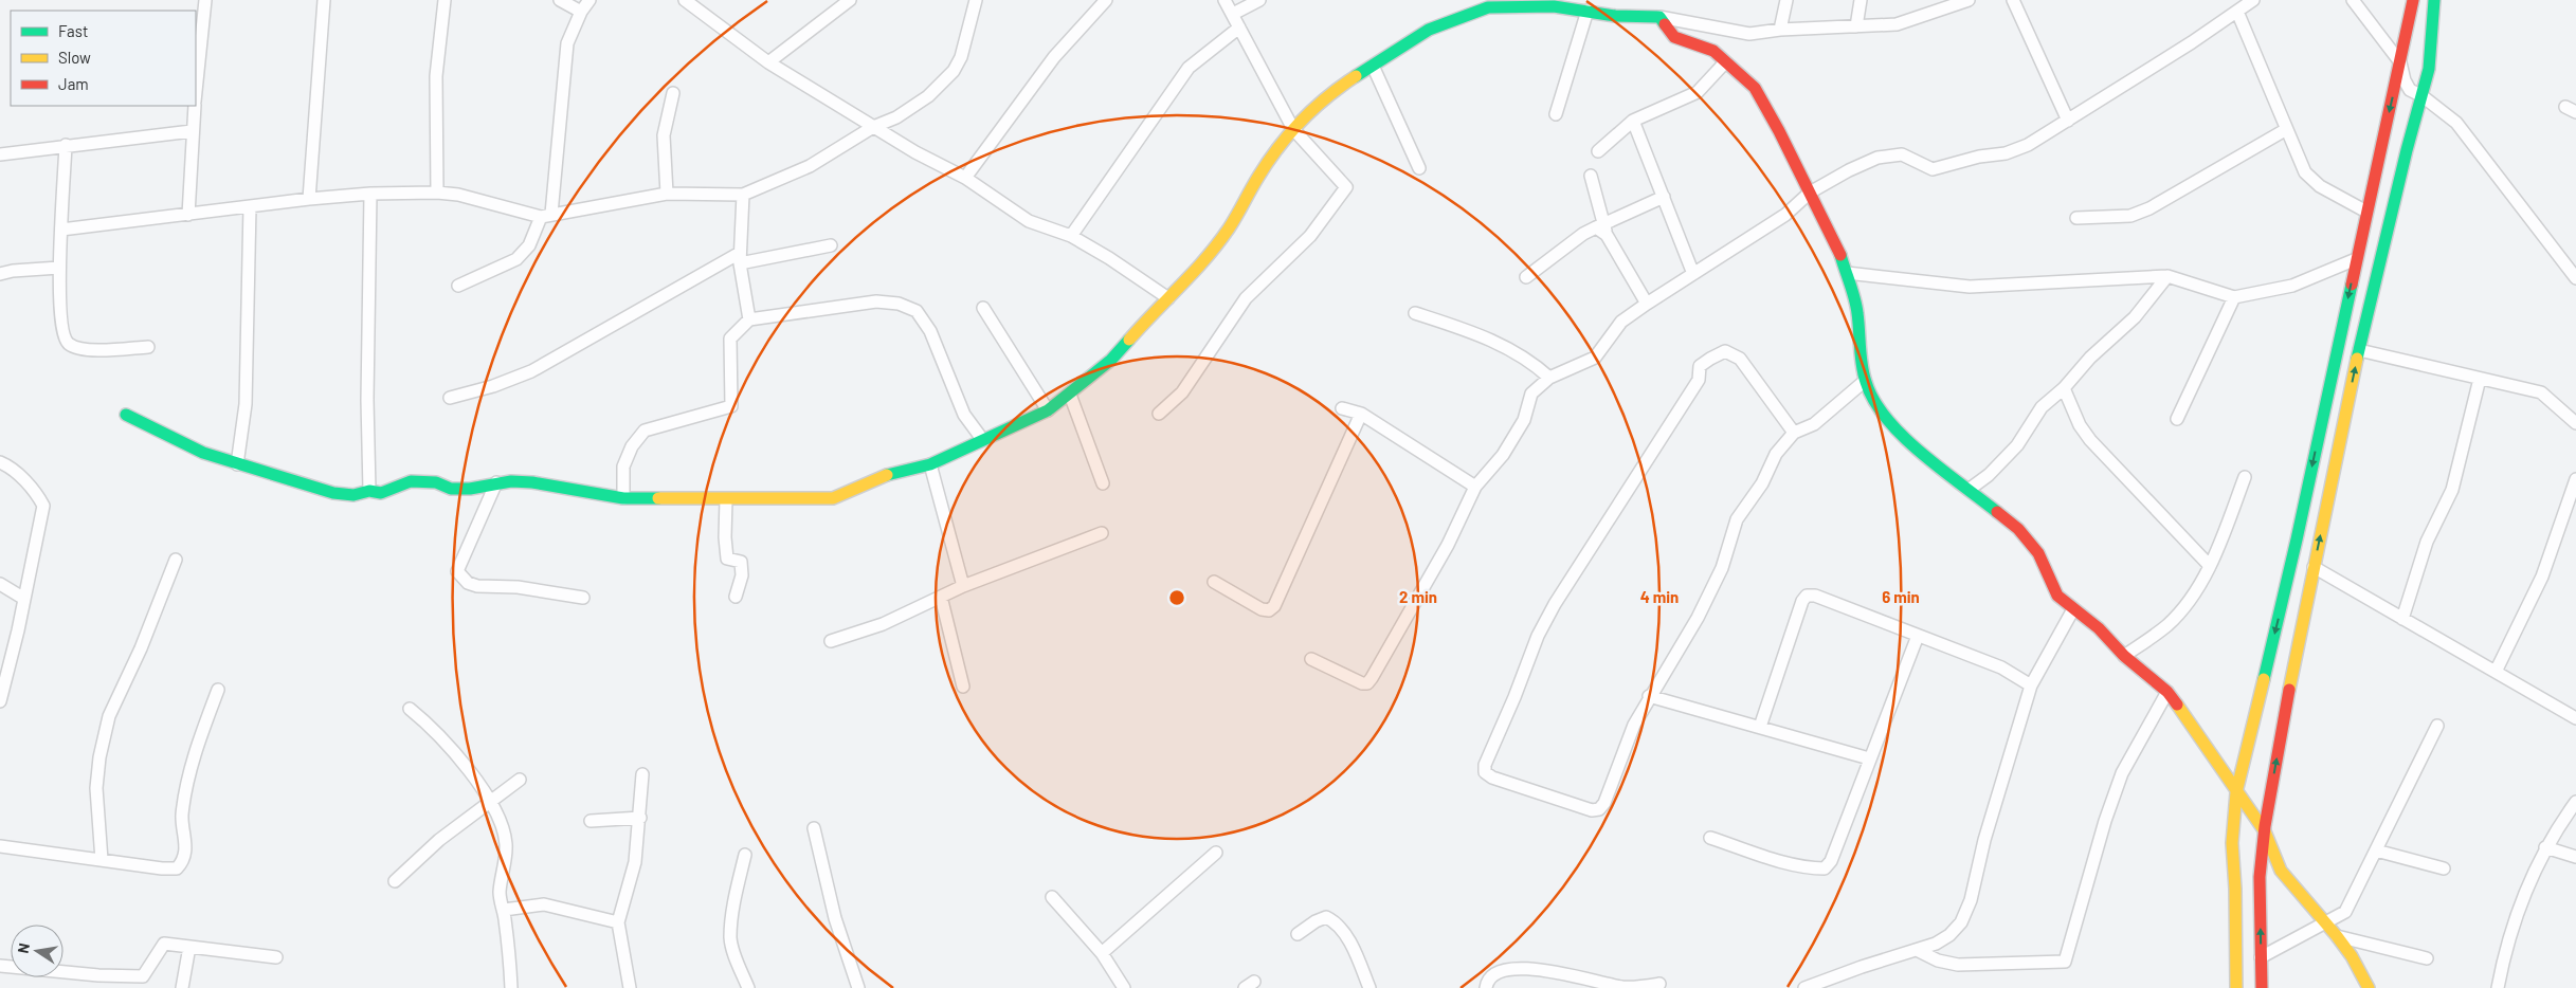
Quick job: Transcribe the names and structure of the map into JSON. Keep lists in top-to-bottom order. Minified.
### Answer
{"legend":["Fast","Slow","Jam"],"north":"left","rings":["2 min","4 min","6 min"]}
